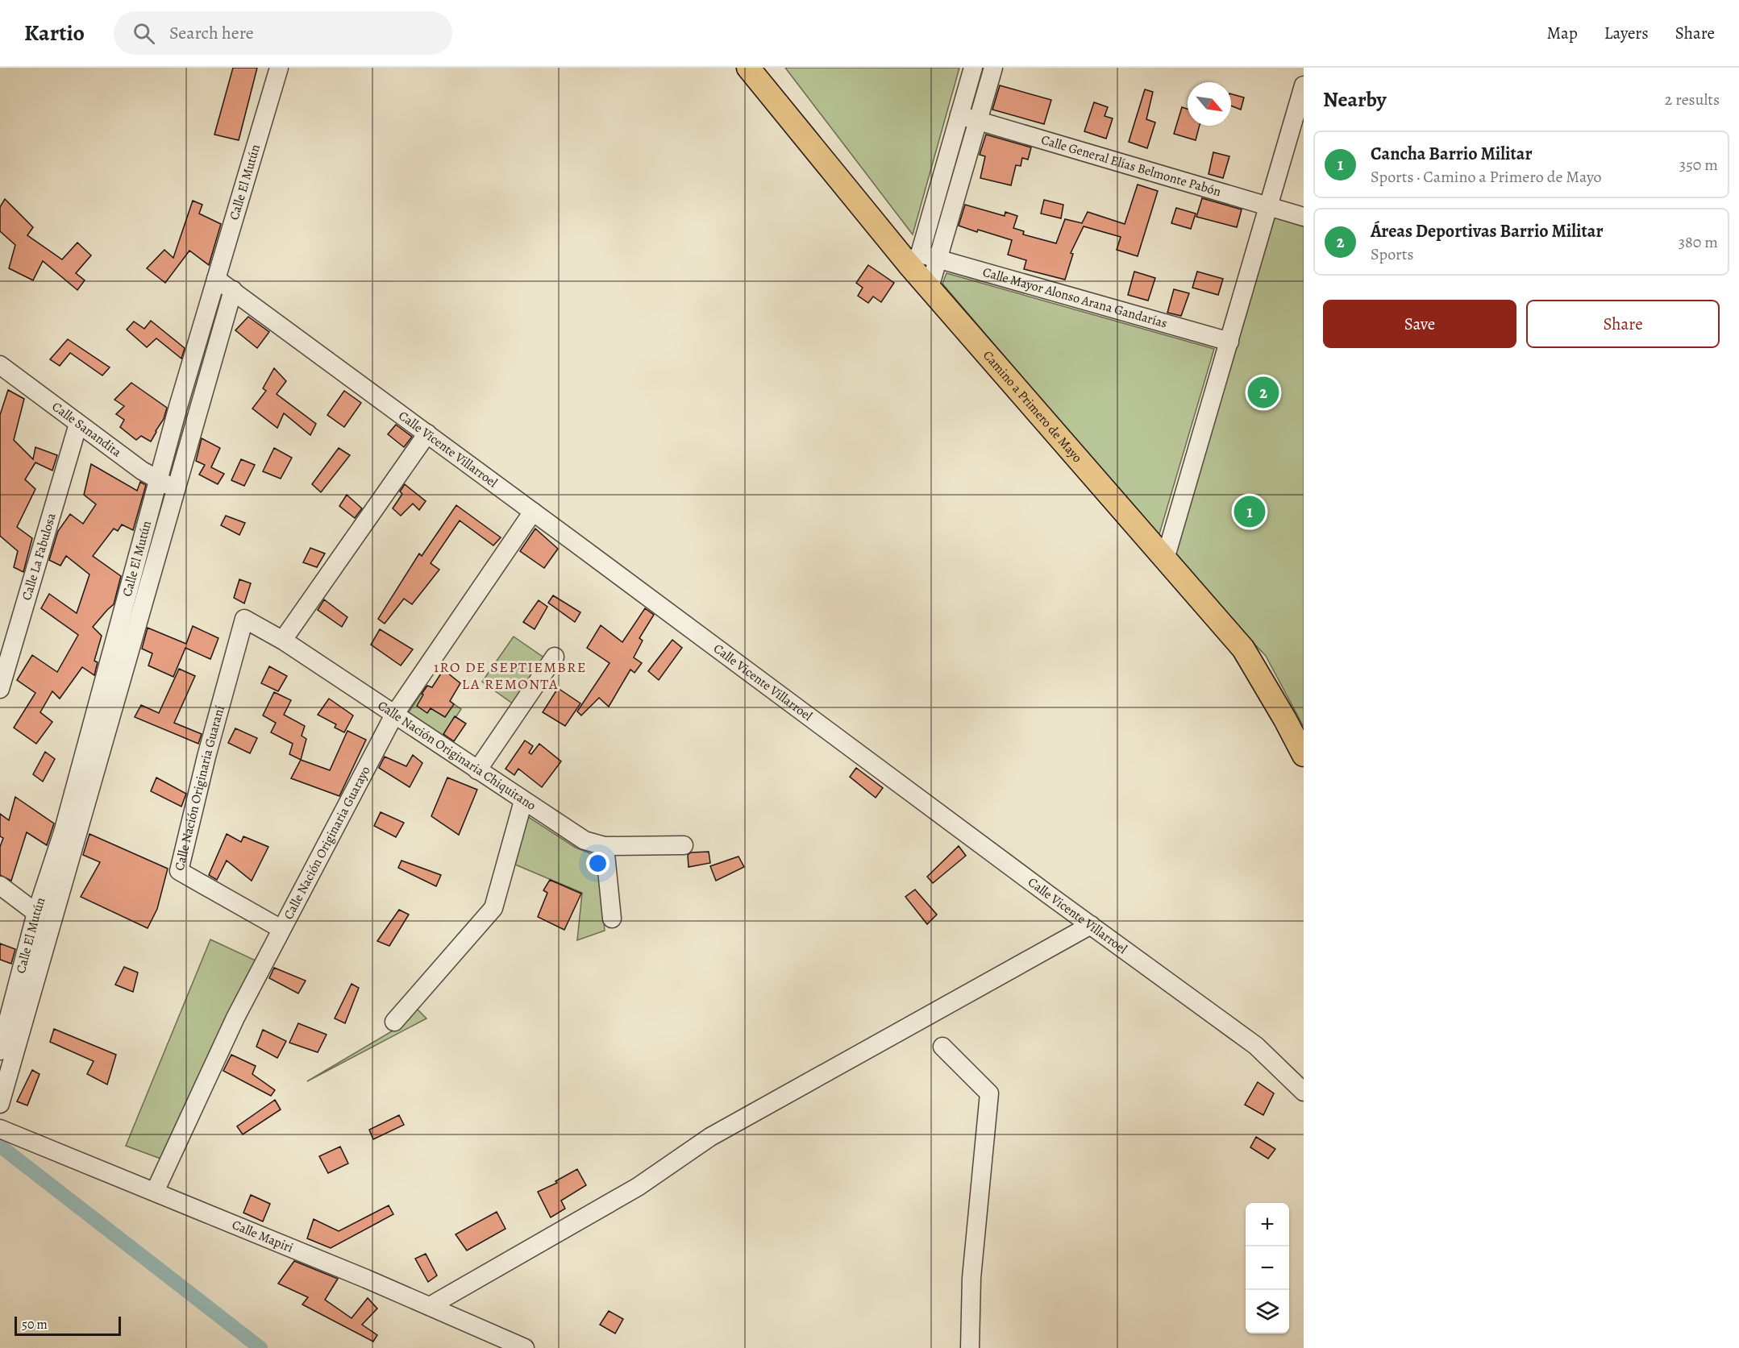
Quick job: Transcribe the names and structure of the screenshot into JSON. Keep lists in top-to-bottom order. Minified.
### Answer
{"streets":{"main road":["Camino a Primero de Mayo"],"street":["Calle General Elías Belmonte Pabón","Calle El Mutún","Calle Mayor Alonso Arana Gandarías","Calle Sanandita","Calle Vicente Villarroel","Calle La Fabulosa","Calle Nación Originaria Chiquitano","Calle Nación Originaria Guaraní","Calle Nación Originaria Guarayo","Calle Mapiri"]},"crossings":[["Calle El Mutún","Calle Sanandita"],["Calle El Mutún","Calle Vicente Villarroel"],["Calle Mayor Alonso Arana Gandarías","Camino a Primero de Mayo"],["Calle Sanandita","Calle La Fabulosa"],["Calle Vicente Villarroel","Calle Nación Originaria Guarayo"],["Calle Nación Originaria Chiquitano","Calle Nación Originaria Guaraní"],["Calle Nación Originaria Chiquitano","Calle Nación Originaria Guarayo"],["Calle Nación Originaria Guaraní","Calle Nación Originaria Guarayo"],["Calle Nación Originaria Guarayo","Calle Mapiri"]],"districts":["1RO DE SEPTIEMBRE LA REMONTA"],"scale_bar":"50 m","north":"bottom right","page":{"header":"Kartio","search":"Search here","nav":["Map","Layers","Share"],"heading":["Nearby","2 results"],"list":[{"mark":"1","name":"Cancha Barrio Militar","note":"Sports · Camino a Primero de Mayo","value":"350 m"},{"mark":"2","name":"Áreas Deportivas Barrio Militar","note":"Sports","value":"380 m"}],"buttons":["Save","Share"],"pins":["2","1"],"map_buttons":["+","−"],"scale":"50 m"}}
